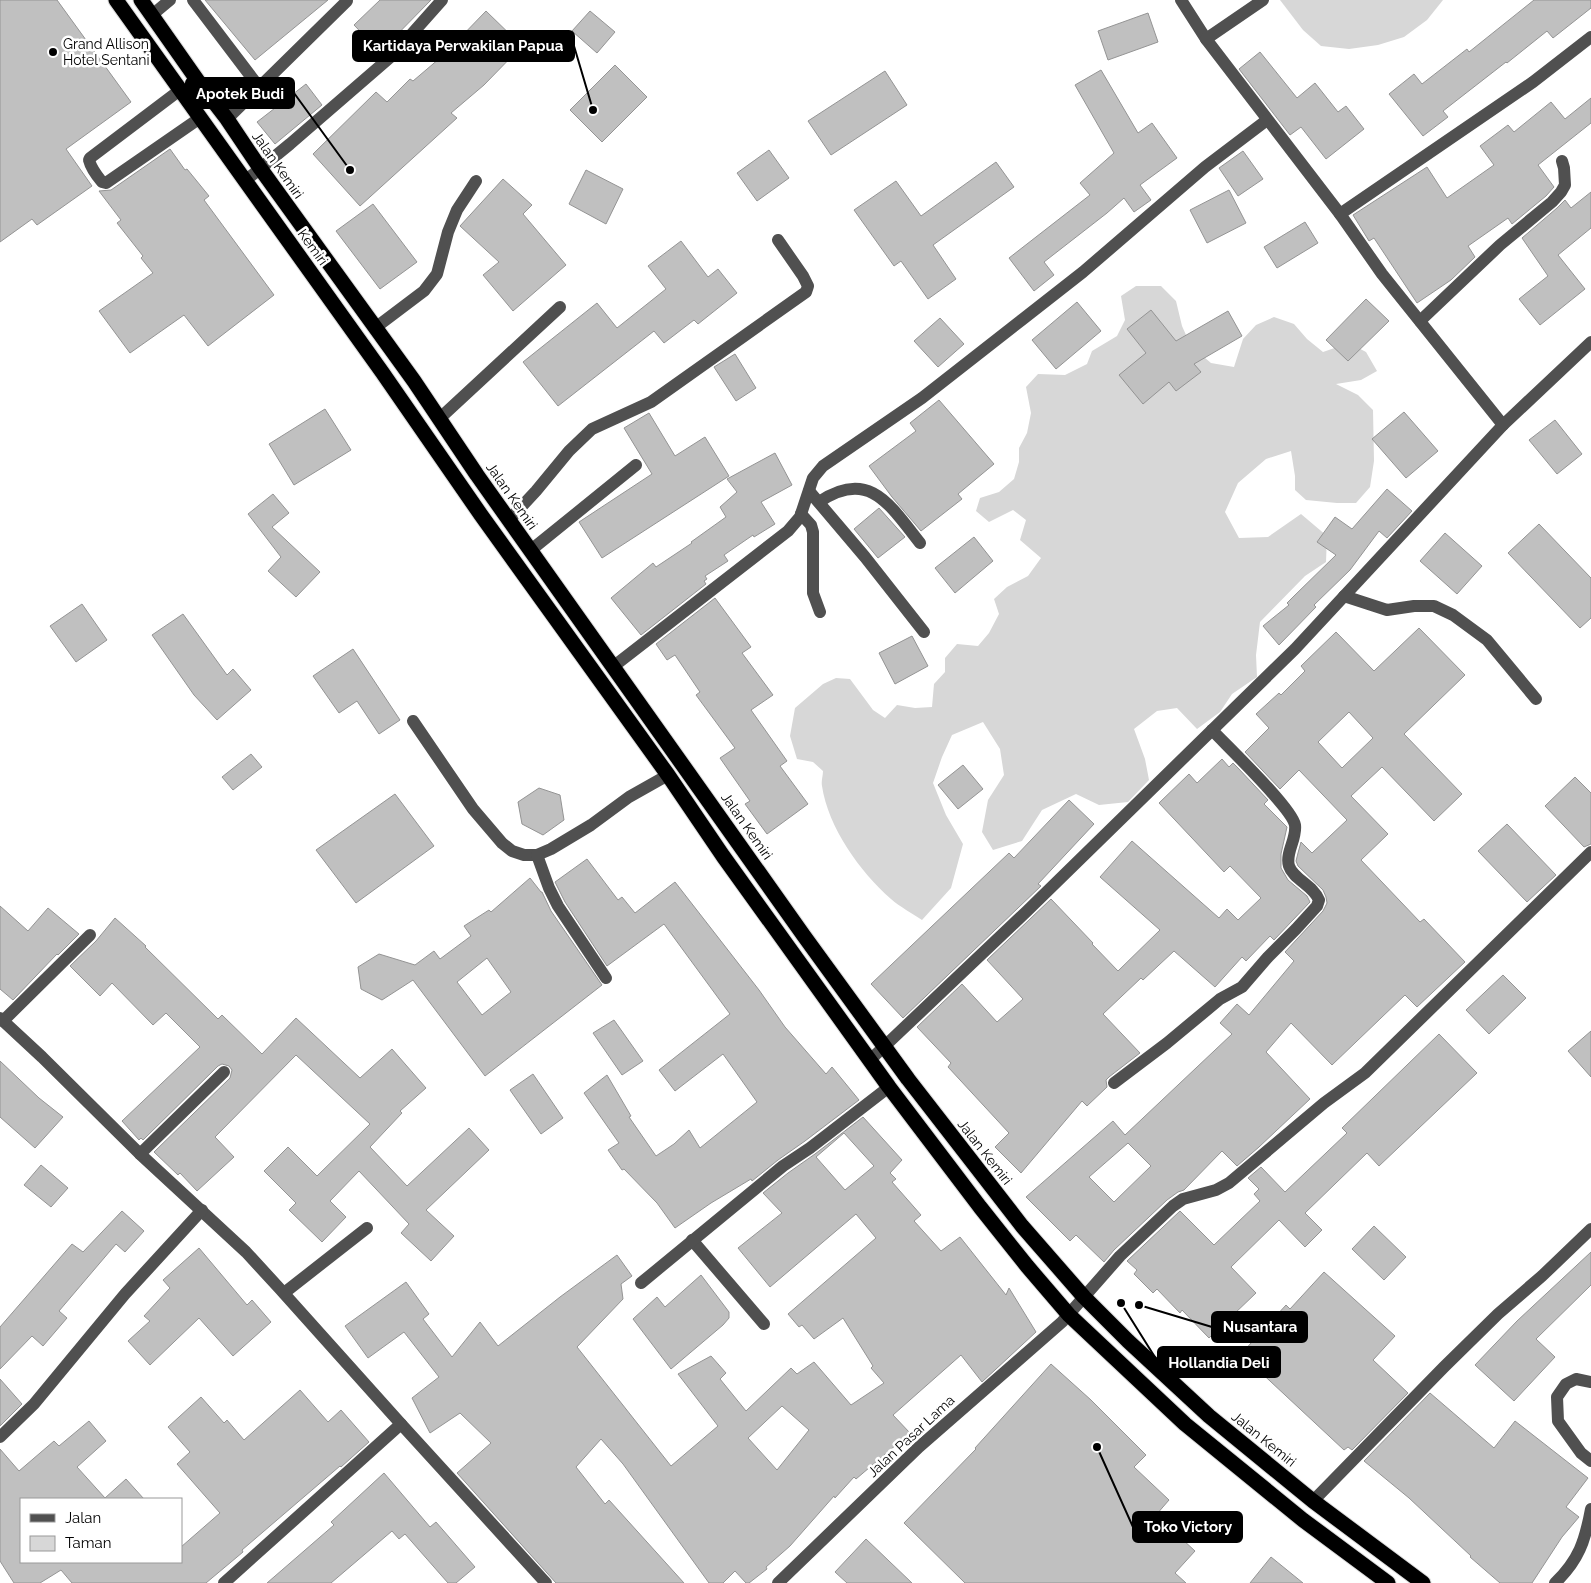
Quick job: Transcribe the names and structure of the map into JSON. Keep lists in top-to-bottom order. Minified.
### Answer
{"streets":{"highway":["Jalan Kemiri","Kemiri"],"street":["Jalan Pasar Lama"]},"crossings":[["Jalan Kemiri","Jalan Pasar Lama"]],"places":["Grand Allison Hotel Sentani","Kartidaya Perwakilan Papua","Apotek Budi","Hollandia Deli","Nusantara","Toko Victory"],"legend":["Jalan","Taman"]}
